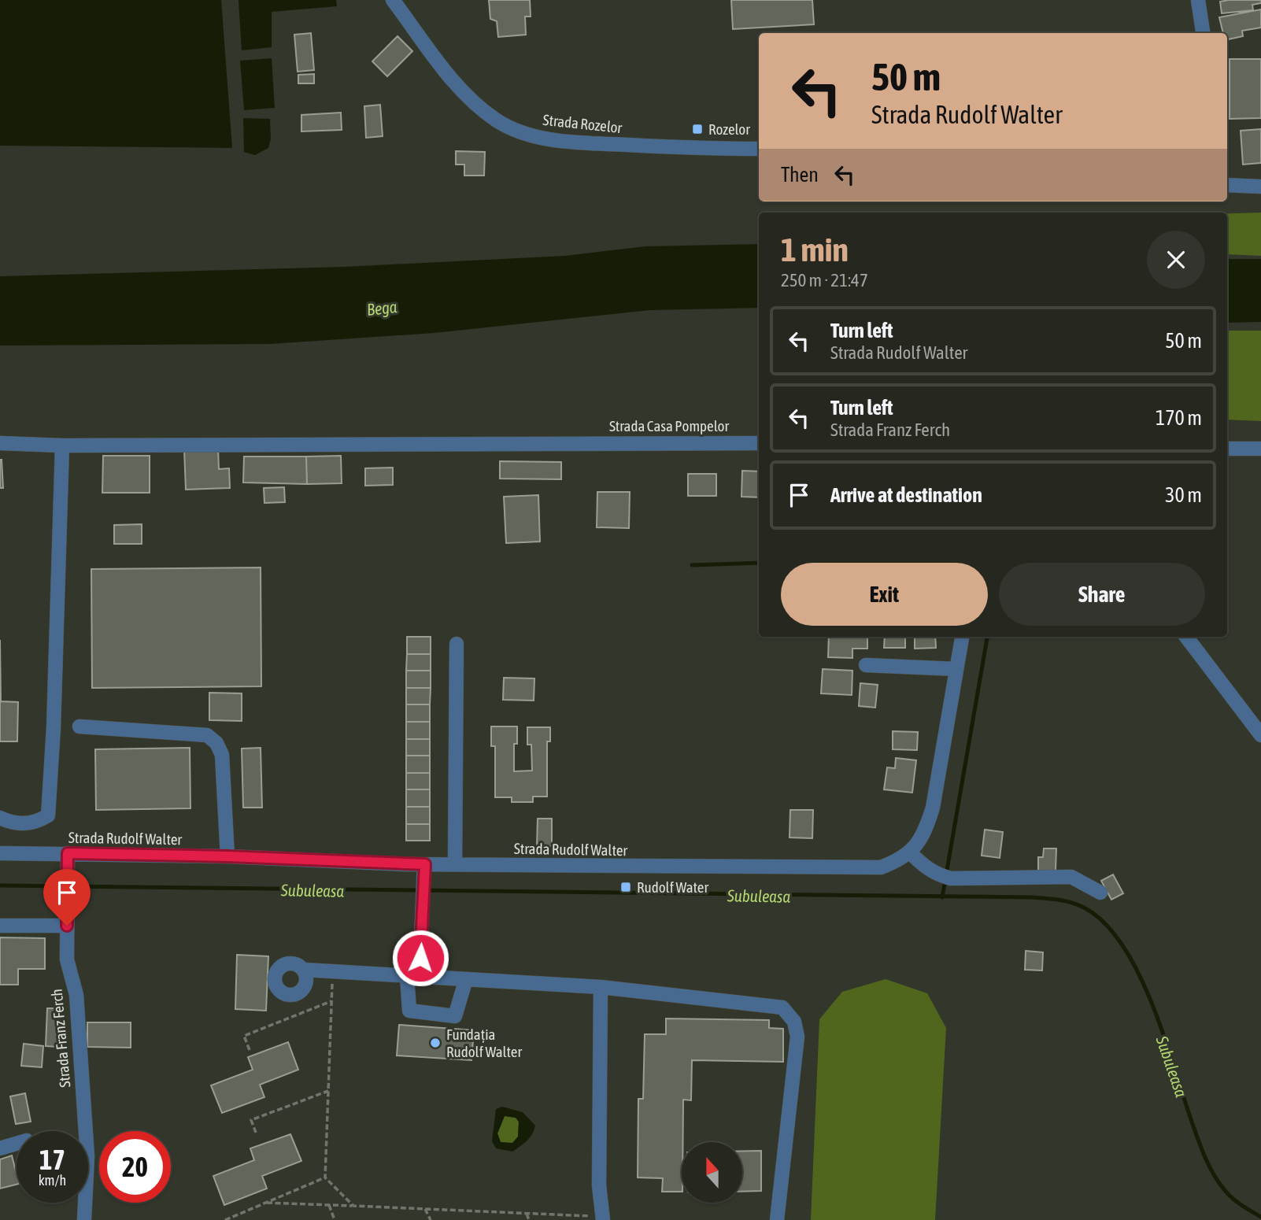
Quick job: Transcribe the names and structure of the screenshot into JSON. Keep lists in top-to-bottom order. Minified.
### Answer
{"streets":{"street":["Strada Rozelor","Strada Casa Pompelor","Strada Rudolf Walter","Strada Franz Ferch"]},"crossings":[["Strada Rudolf Walter","Strada Franz Ferch"]],"water":["Bega","Subuleasa"],"places":{"transit":["Rozelor","Rudolf Water"],"other":["Fundația Rudolf Walter"]},"north":"top","page":{"turn":["50 m","Strada Rudolf Walter"],"then":"Then","heading":["1 min","250 m · 21:47"],"list":[{"name":"Turn left","note":"Strada Rudolf Walter","value":"50 m"},{"name":"Turn left","note":"Strada Franz Ferch","value":"170 m"},{"name":"Arrive at destination","value":"30 m"}],"buttons":["Exit","Share"],"speed":"17 km/h","limit":"20"}}
